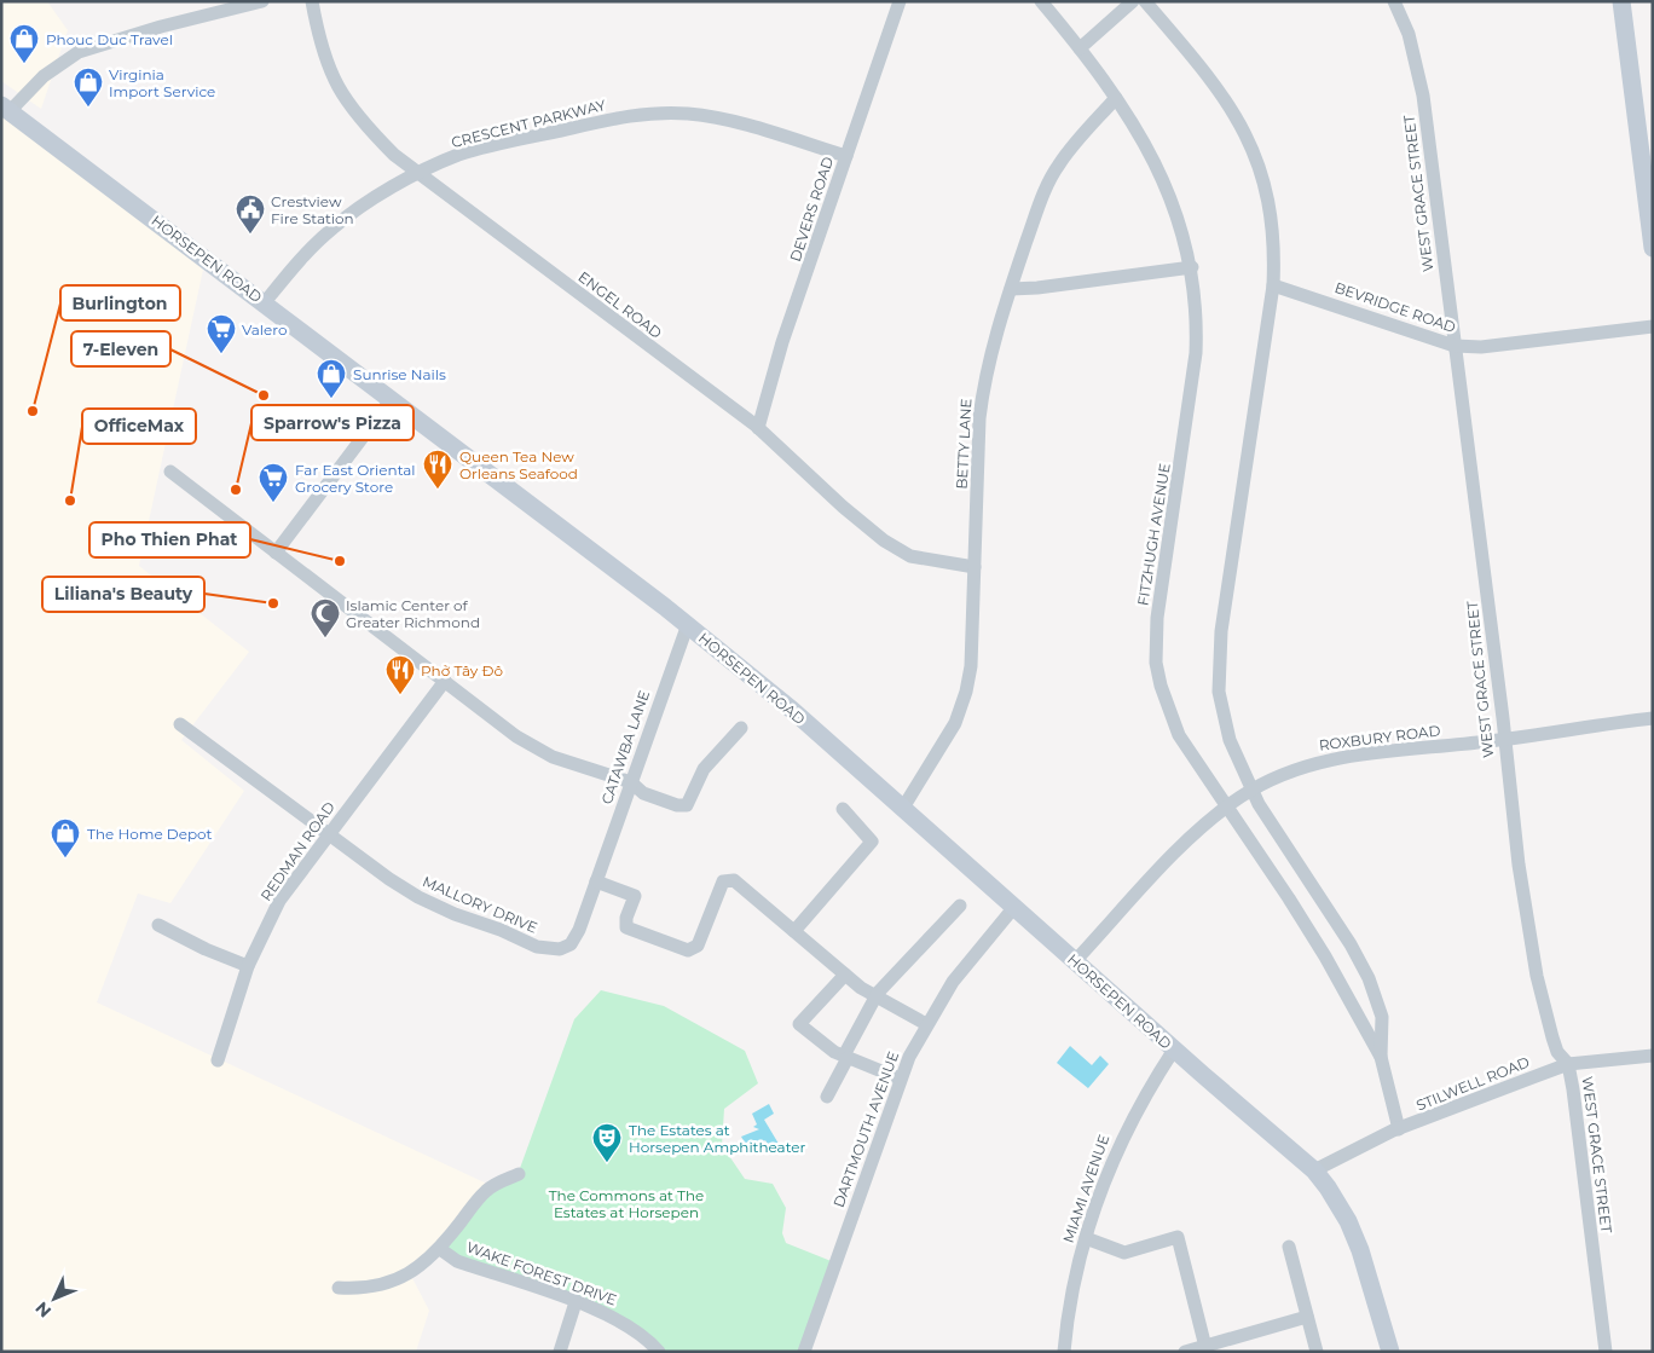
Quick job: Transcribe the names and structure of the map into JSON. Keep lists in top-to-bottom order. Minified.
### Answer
{"streets":{"street":["CRESCENT PARKWAY","WEST GRACE STREET","DEVERS ROAD","HORSEPEN ROAD","ENGEL ROAD","BEVRIDGE ROAD","BETTY LANE","FITZHUGH AVENUE","ROXBURY ROAD","CATAWBA LANE","REDMAN ROAD","MALLORY DRIVE","STILWELL ROAD","DARTMOUTH AVENUE","MIAMI AVENUE","WAKE FOREST DRIVE"]},"crossings":[["CRESCENT PARKWAY","DEVERS ROAD"],["CRESCENT PARKWAY","HORSEPEN ROAD"],["CRESCENT PARKWAY","ENGEL ROAD"],["WEST GRACE STREET","BEVRIDGE ROAD"],["WEST GRACE STREET","ROXBURY ROAD"],["WEST GRACE STREET","STILWELL ROAD"],["DEVERS ROAD","ENGEL ROAD"],["HORSEPEN ROAD","BETTY LANE"],["HORSEPEN ROAD","ROXBURY ROAD"],["HORSEPEN ROAD","CATAWBA LANE"],["HORSEPEN ROAD","STILWELL ROAD"],["HORSEPEN ROAD","DARTMOUTH AVENUE"],["HORSEPEN ROAD","MIAMI AVENUE"],["ENGEL ROAD","BETTY LANE"],["BEVRIDGE ROAD","FITZHUGH AVENUE"],["BETTY LANE","FITZHUGH AVENUE"],["FITZHUGH AVENUE","ROXBURY ROAD"],["FITZHUGH AVENUE","STILWELL ROAD"],["CATAWBA LANE","MALLORY DRIVE"],["REDMAN ROAD","MALLORY DRIVE"]],"parks":["The Commons at The Estates at Horsepen"],"places":{"shop":["Phouc Duc Travel","Virginia Import Service","Sunrise Nails","The Home Depot"],"public building":["Crestview Fire Station"],"supermarket":["Valero","Far East Oriental Grocery Store"],"other":["7-Eleven","Burlington","Sparrow's Pizza","OfficeMax","Pho Thien Phat","Liliana's Beauty"],"restaurant":["Queen Tea New Orleans Seafood","Phở Tây Đô"],"mosque":["Islamic Center of Greater Richmond"],"theatre":["The Estates at Horsepen Amphitheater"]},"north":"bottom left"}
